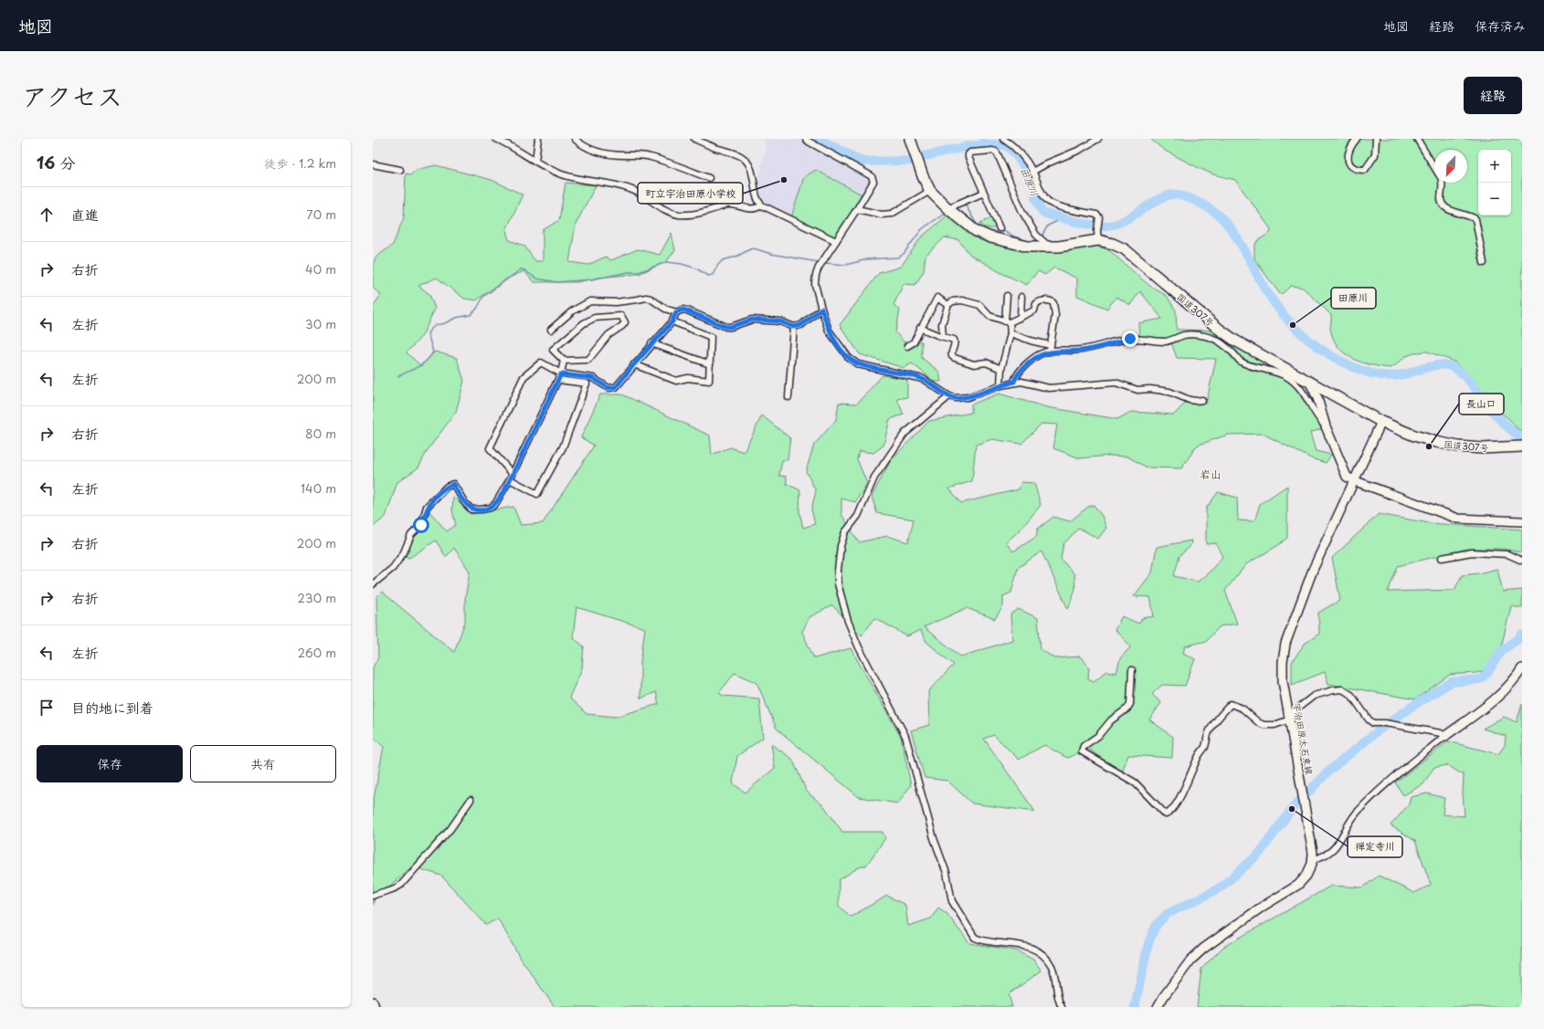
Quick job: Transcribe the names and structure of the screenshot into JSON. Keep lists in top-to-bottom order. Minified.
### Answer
{"streets":{"highway":["国道307号"],"main road":["宇治田原大石東線"]},"crossings":[["国道307号","宇治田原大石東線"]],"districts":["岩山"],"water":["田原川"],"places":["町立宇治田原小学校","田原川","長山口","禅定寺川"],"north":"bottom left","page":{"header":"地図","nav":["地図","経路","保存済み"],"title":"アクセス","buttons":["経路",["保存","共有"]],"heading":["16 分","徒歩 · 1.2 km"],"map_buttons":["+","−"],"list":[["直進","70 m"],["右折","40 m"],["左折","30 m"],["左折","200 m"],["右折","80 m"],["左折","140 m"],["右折","200 m"],["右折","230 m"],["左折","260 m"],"目的地に到着"]}}
